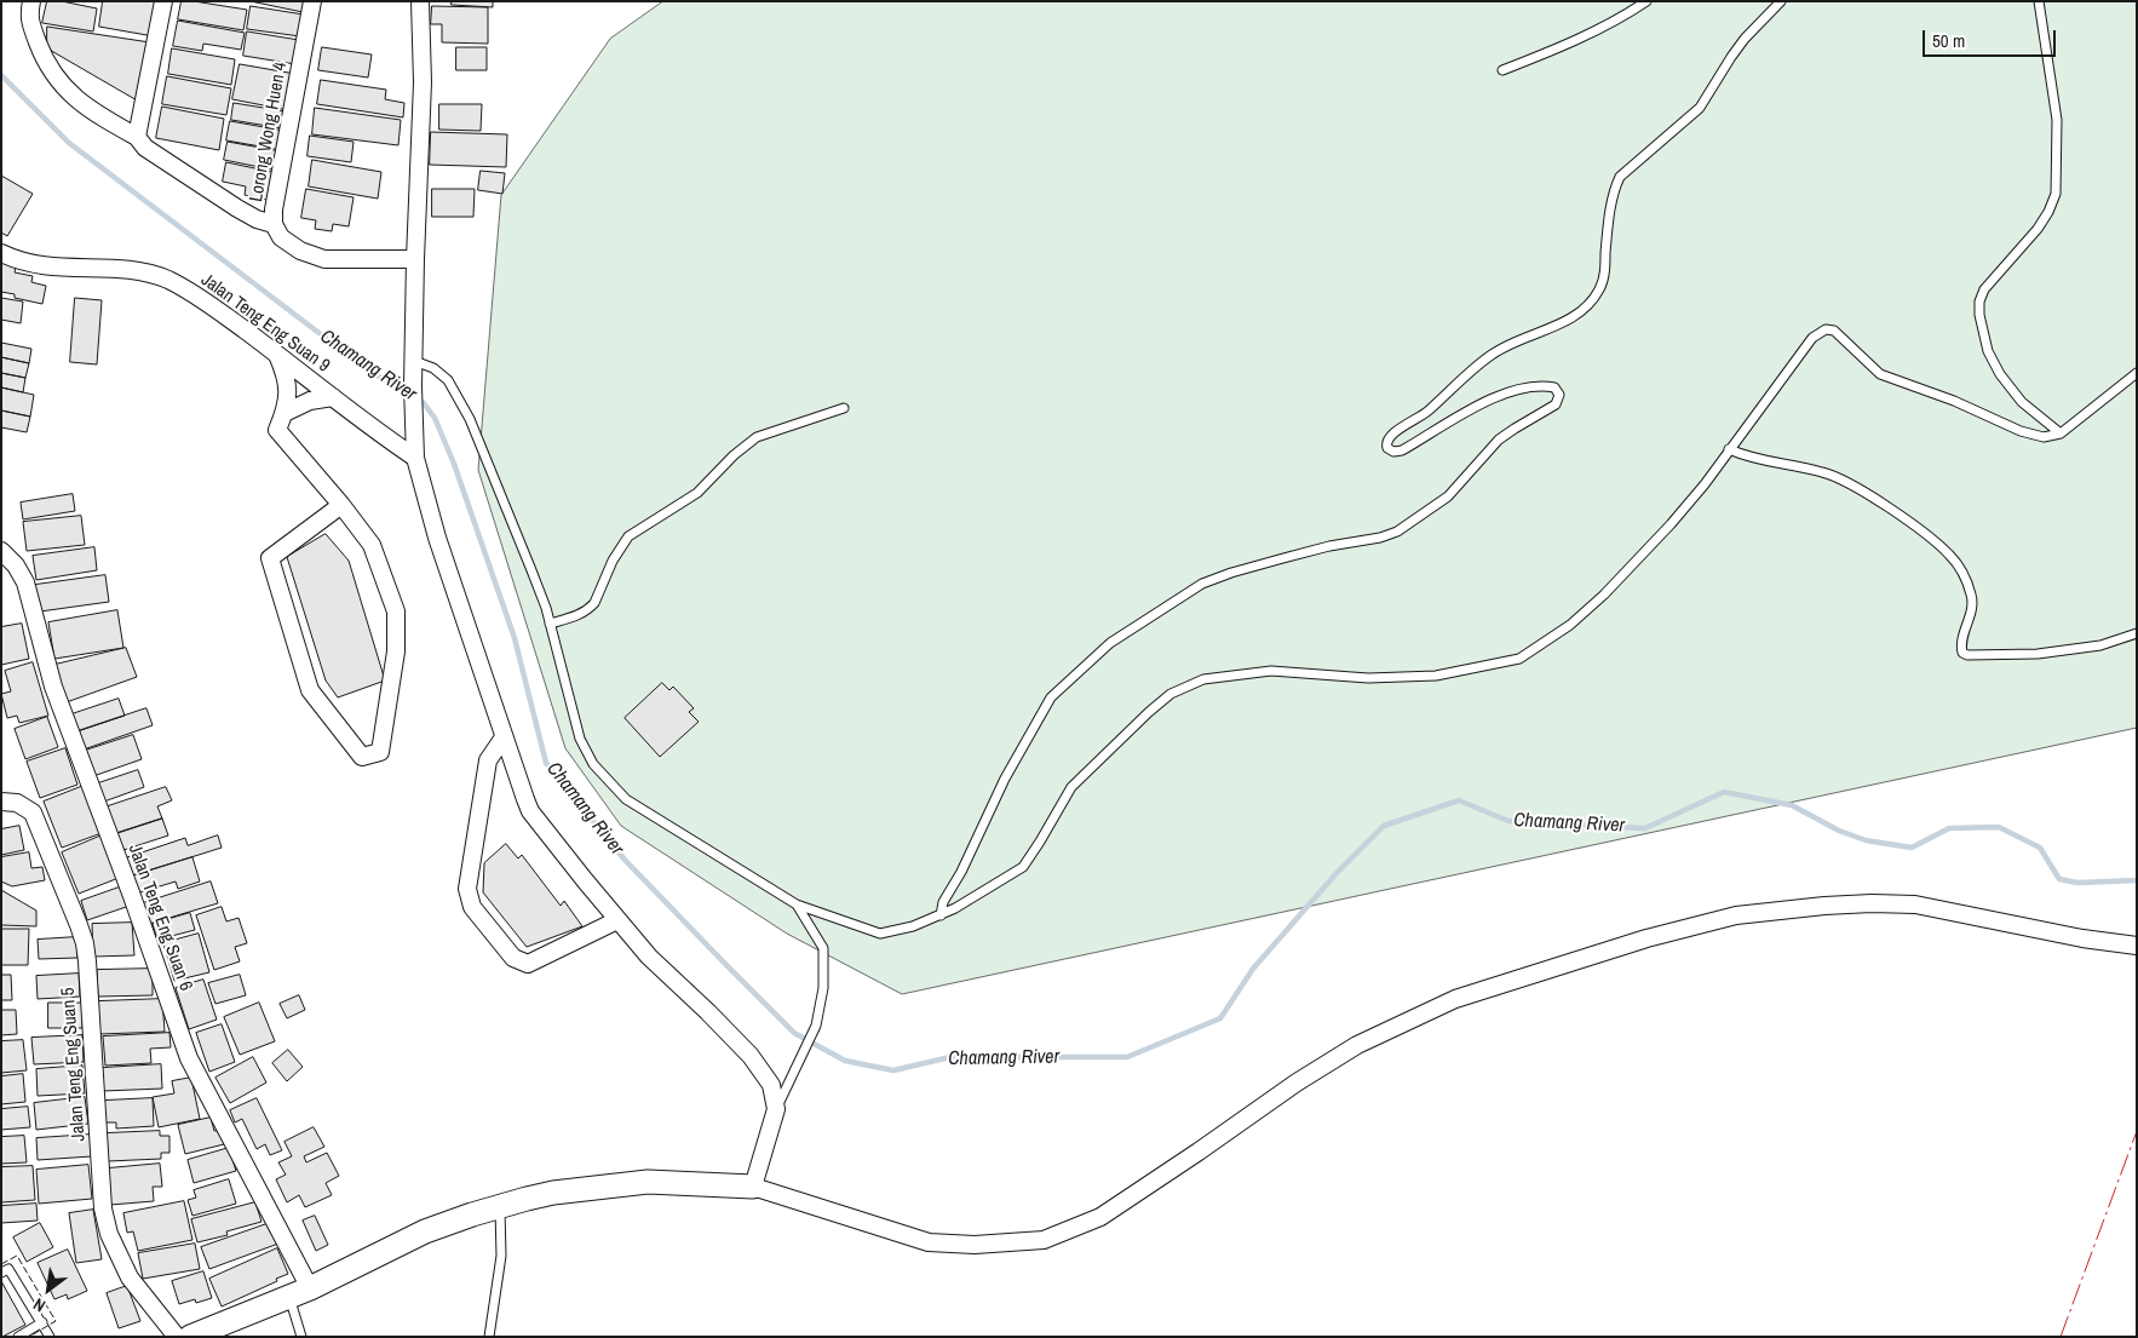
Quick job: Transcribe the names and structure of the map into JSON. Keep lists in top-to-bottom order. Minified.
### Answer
{"streets":{"street":["Lorong Wong Huen 4","Jalan Teng Eng Suan 9","Jalan Teng Eng Suan 6","Jalan Teng Eng Suan 5"]},"water":["Chamang River"],"scale_bar":"50 m","north":"bottom left"}
